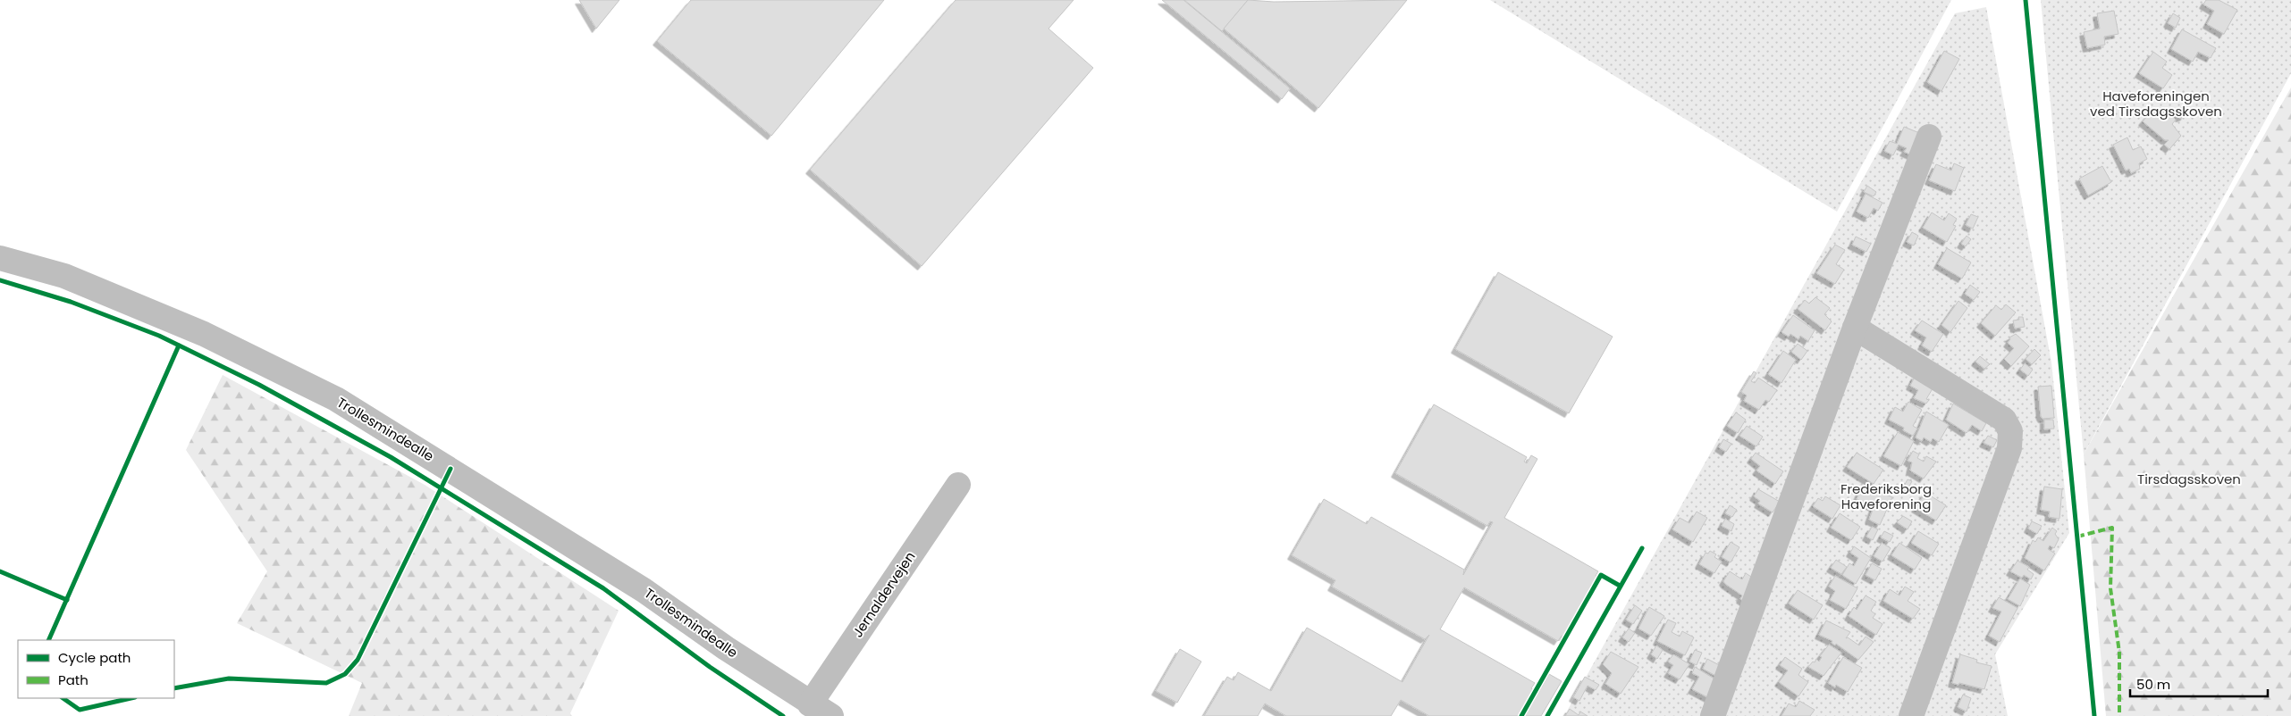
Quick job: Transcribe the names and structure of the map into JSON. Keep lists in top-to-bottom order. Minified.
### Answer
{"streets":{"street":["Trollesmindealle","Jernaldervejen"]},"crossings":[["Trollesmindealle","Jernaldervejen"]],"parks":["Haveforeningen ved Tirsdagsskoven","Tirsdagsskoven","Frederiksborg Haveforening"],"legend":["Cycle path","Path"],"scale_bar":"50 m"}
